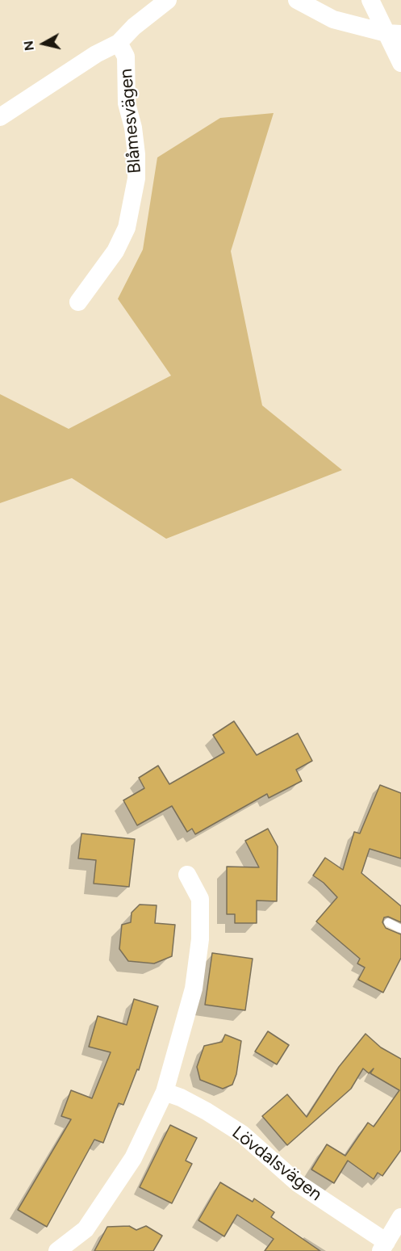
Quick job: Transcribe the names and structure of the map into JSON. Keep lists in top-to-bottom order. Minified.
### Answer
{"streets":{"street":["Blåmesvägen","Lövdalsvägen"]},"north":"left"}
